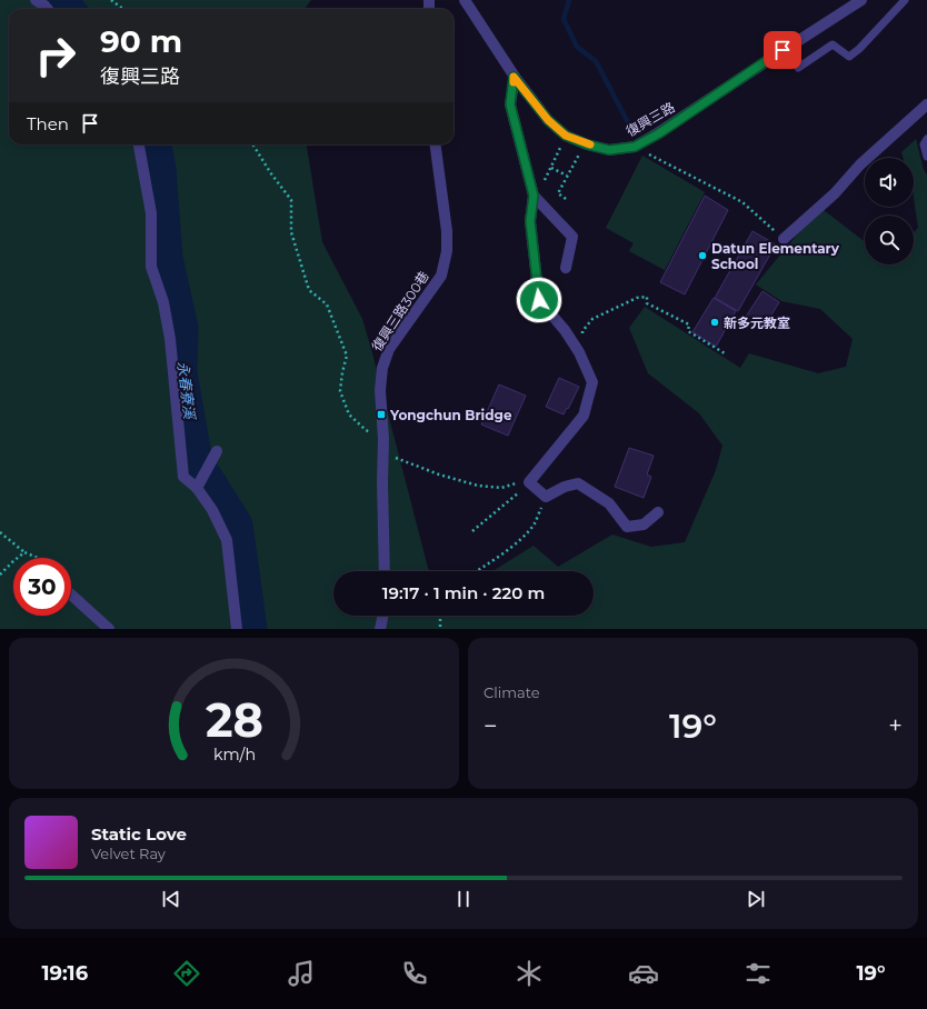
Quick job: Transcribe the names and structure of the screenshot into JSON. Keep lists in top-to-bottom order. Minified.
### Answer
{"streets":{"street":["復興三路","復興三路300巷"]},"water":["永春寮溪"],"places":{"other":["Datun Elementary School","新多元教室"],"transit":["Yongchun Bridge"]},"page":{"turn":["90 m","復興三路"],"then":"Then","limit":"30","trip":"19:17 · 1 min · 220 m","tile":"Climate","heat":["−","19°","+"],"song":["Static Love","Velvet Ray"],"tabs":["19:16","19°"],"gauge":["28","km/h"]}}
